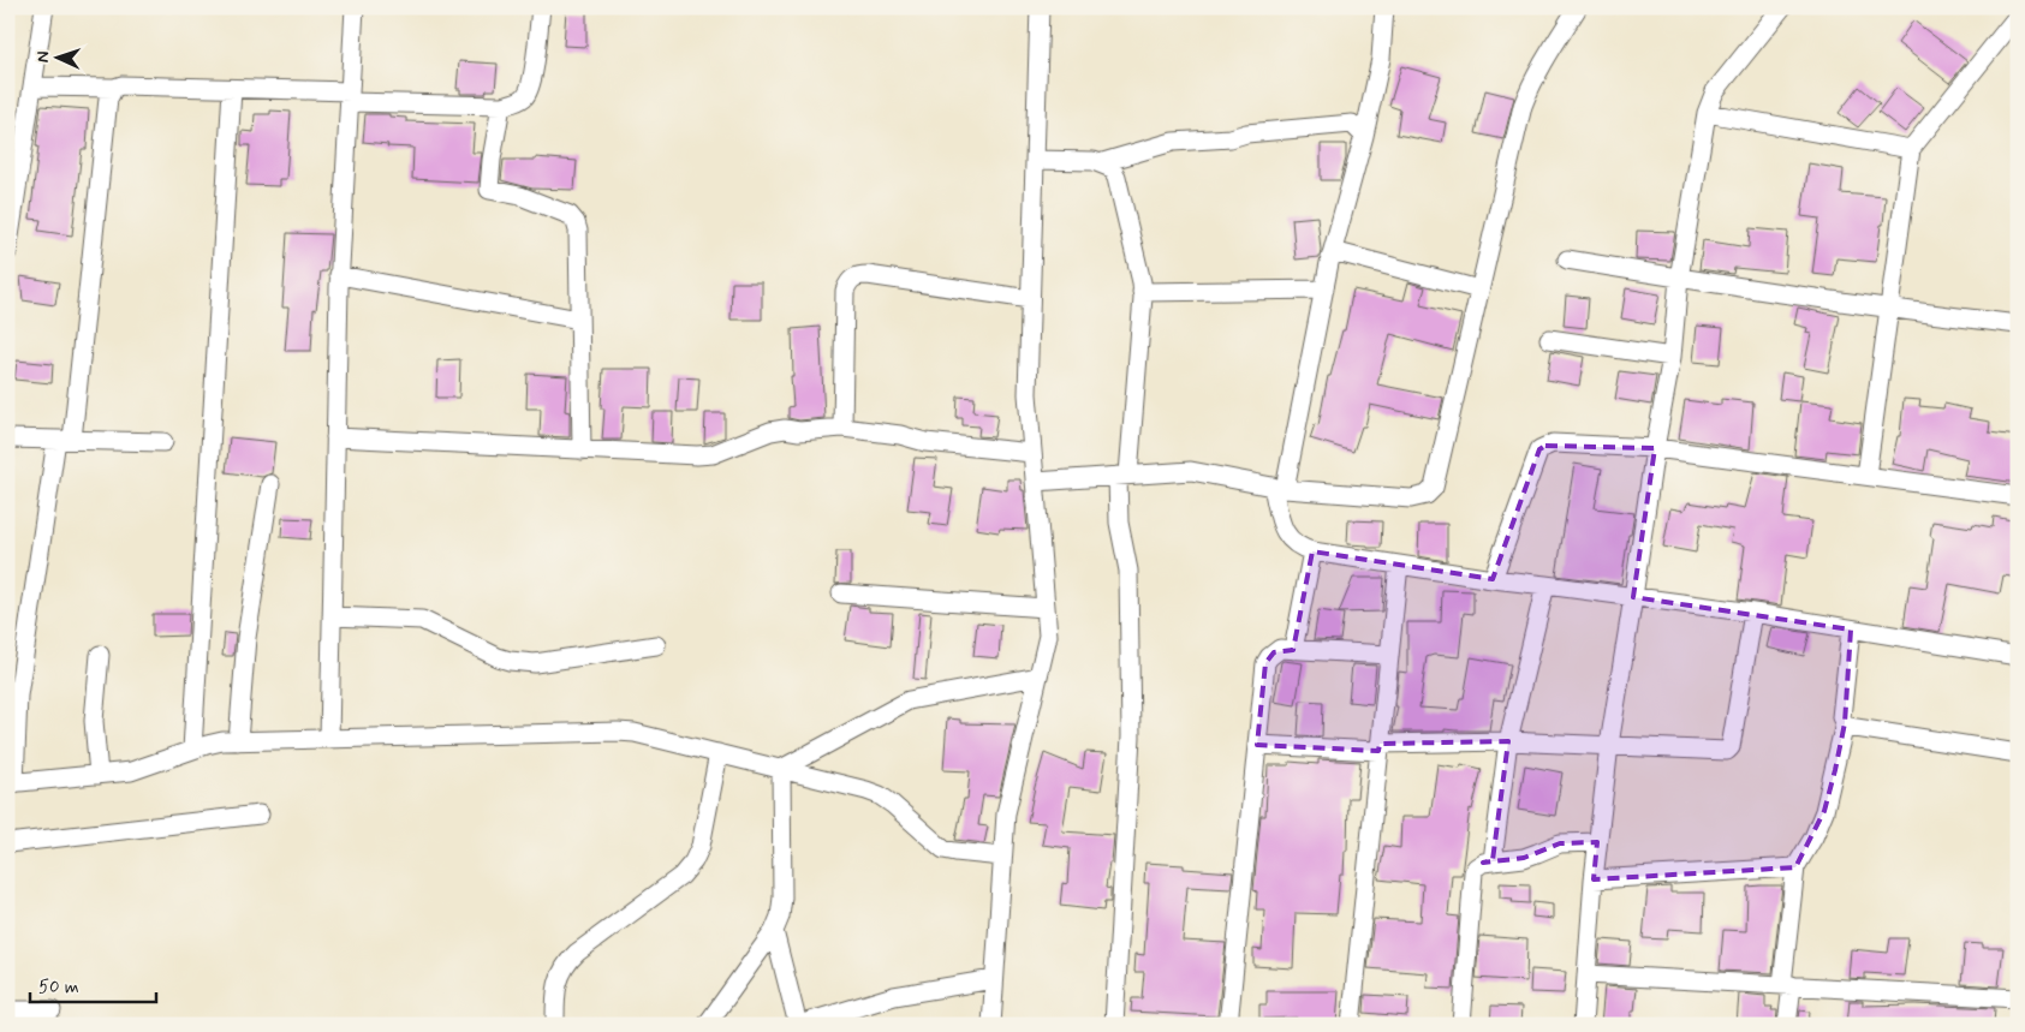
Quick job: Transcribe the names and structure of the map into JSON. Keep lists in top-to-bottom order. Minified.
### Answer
{"scale_bar":"50 m","north":"left"}
